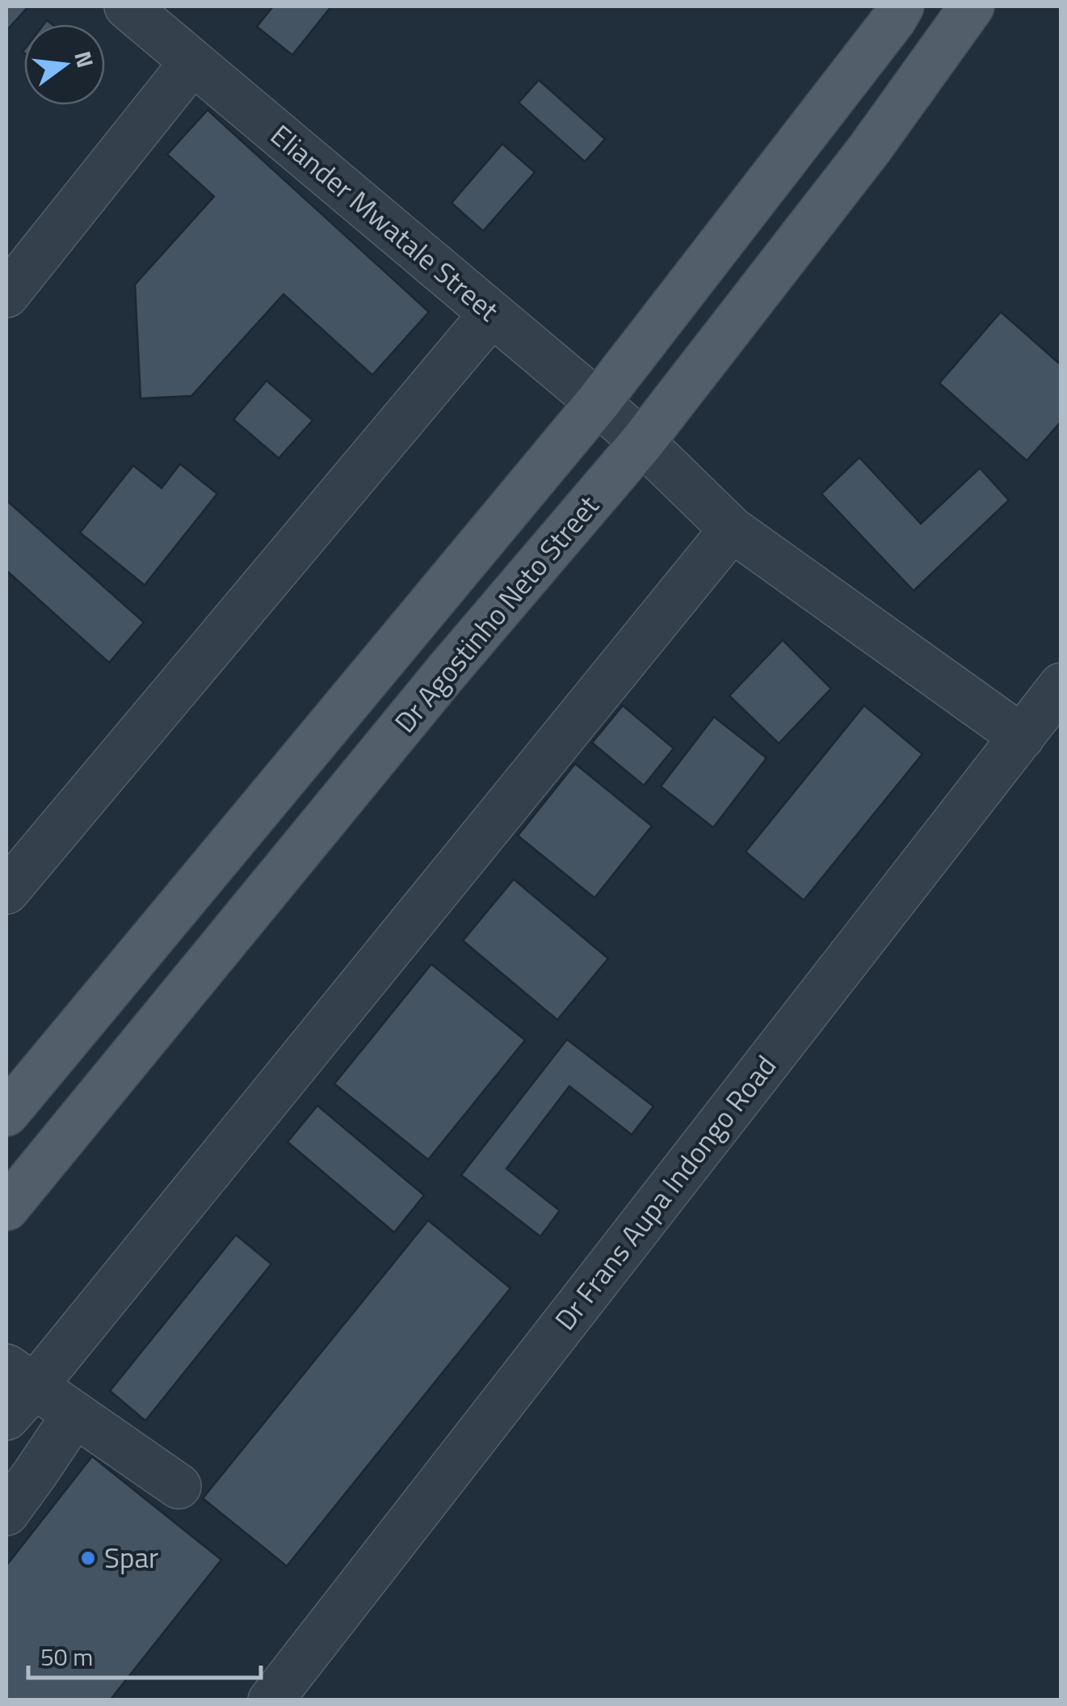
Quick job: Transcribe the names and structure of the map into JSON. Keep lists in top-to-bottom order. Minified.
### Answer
{"streets":{"main road":["Dr Agostinho Neto Street"],"street":["Eliander Mwatale Street","Dr Frans Aupa Indongo Road"]},"crossings":[["Eliander Mwatale Street","Dr Agostinho Neto Street"],["Eliander Mwatale Street","Dr Frans Aupa Indongo Road"]],"places":["Spar"],"scale_bar":"50 m","north":"right"}
